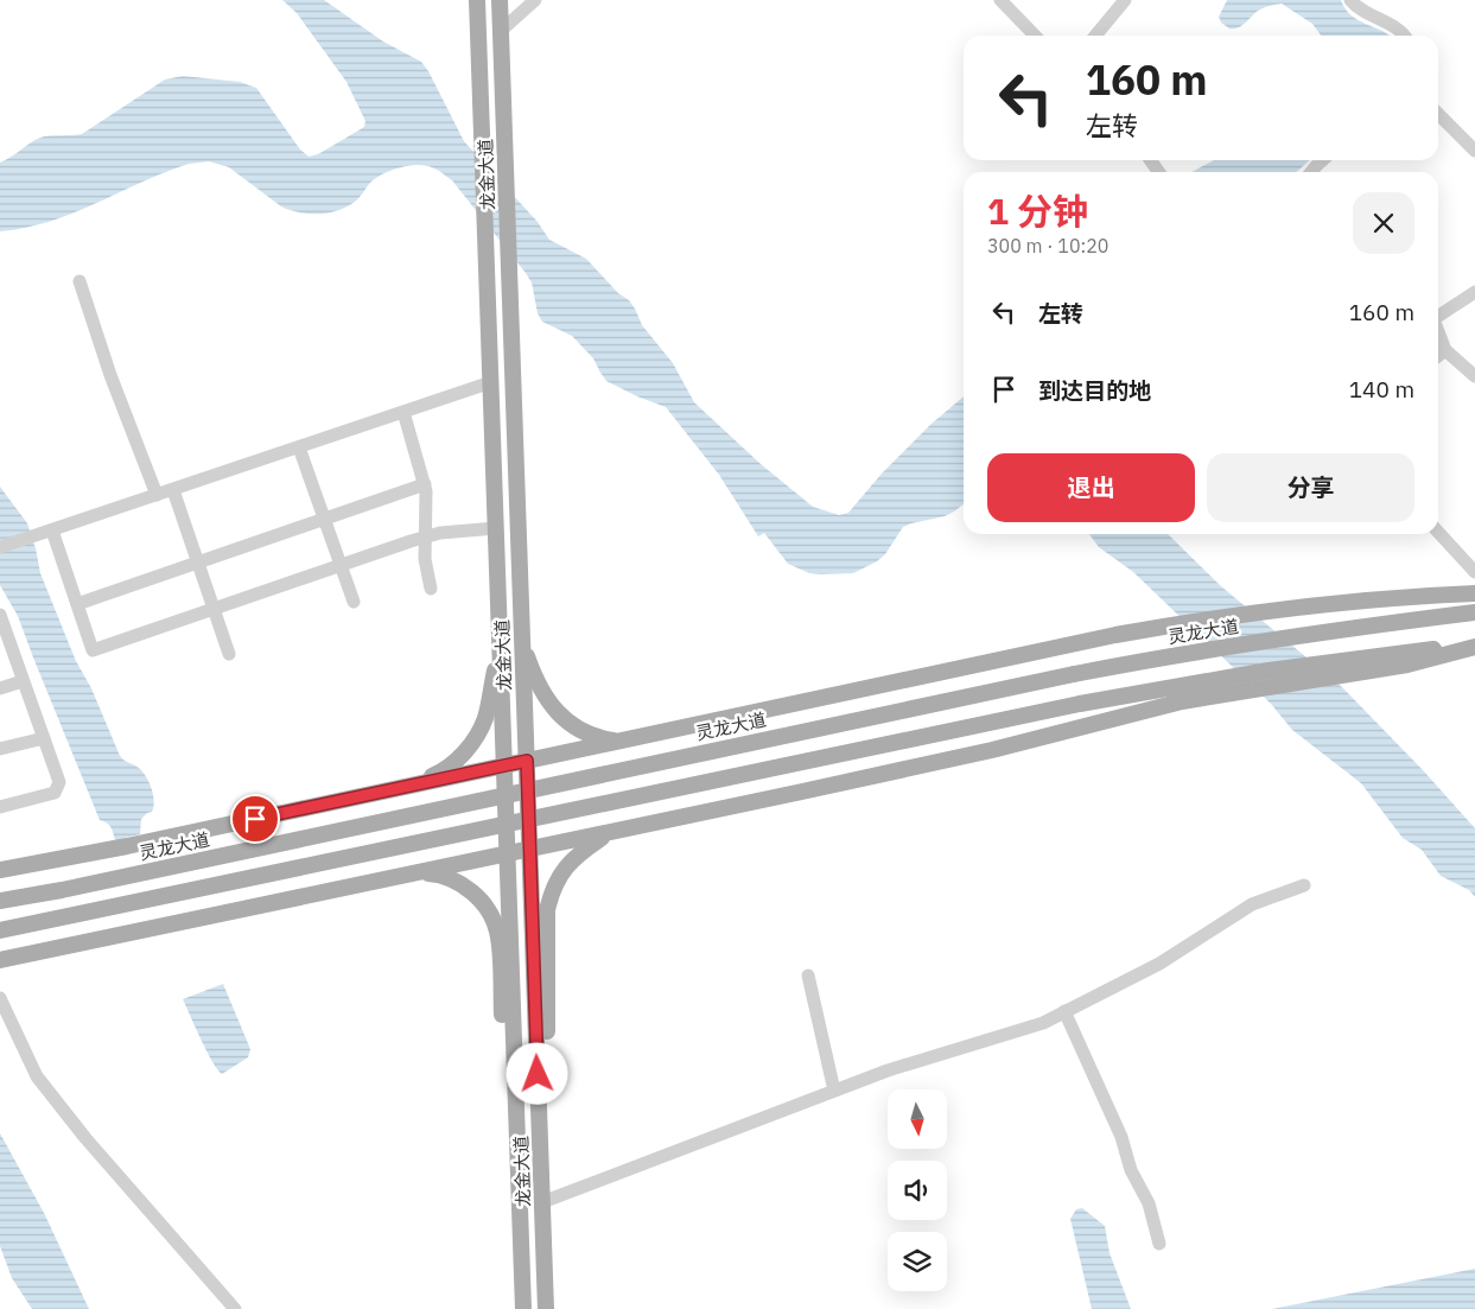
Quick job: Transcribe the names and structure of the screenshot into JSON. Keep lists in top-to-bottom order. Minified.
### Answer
{"streets":{"main road":["龙金大道","灵龙大道"]},"north":"bottom","page":{"turn":["160 m","左转"],"heading":["1 分钟","300 m · 10:20"],"list":[{"name":"左转","value":"160 m"},{"name":"到达目的地","value":"140 m"}],"buttons":["退出","分享"]}}
